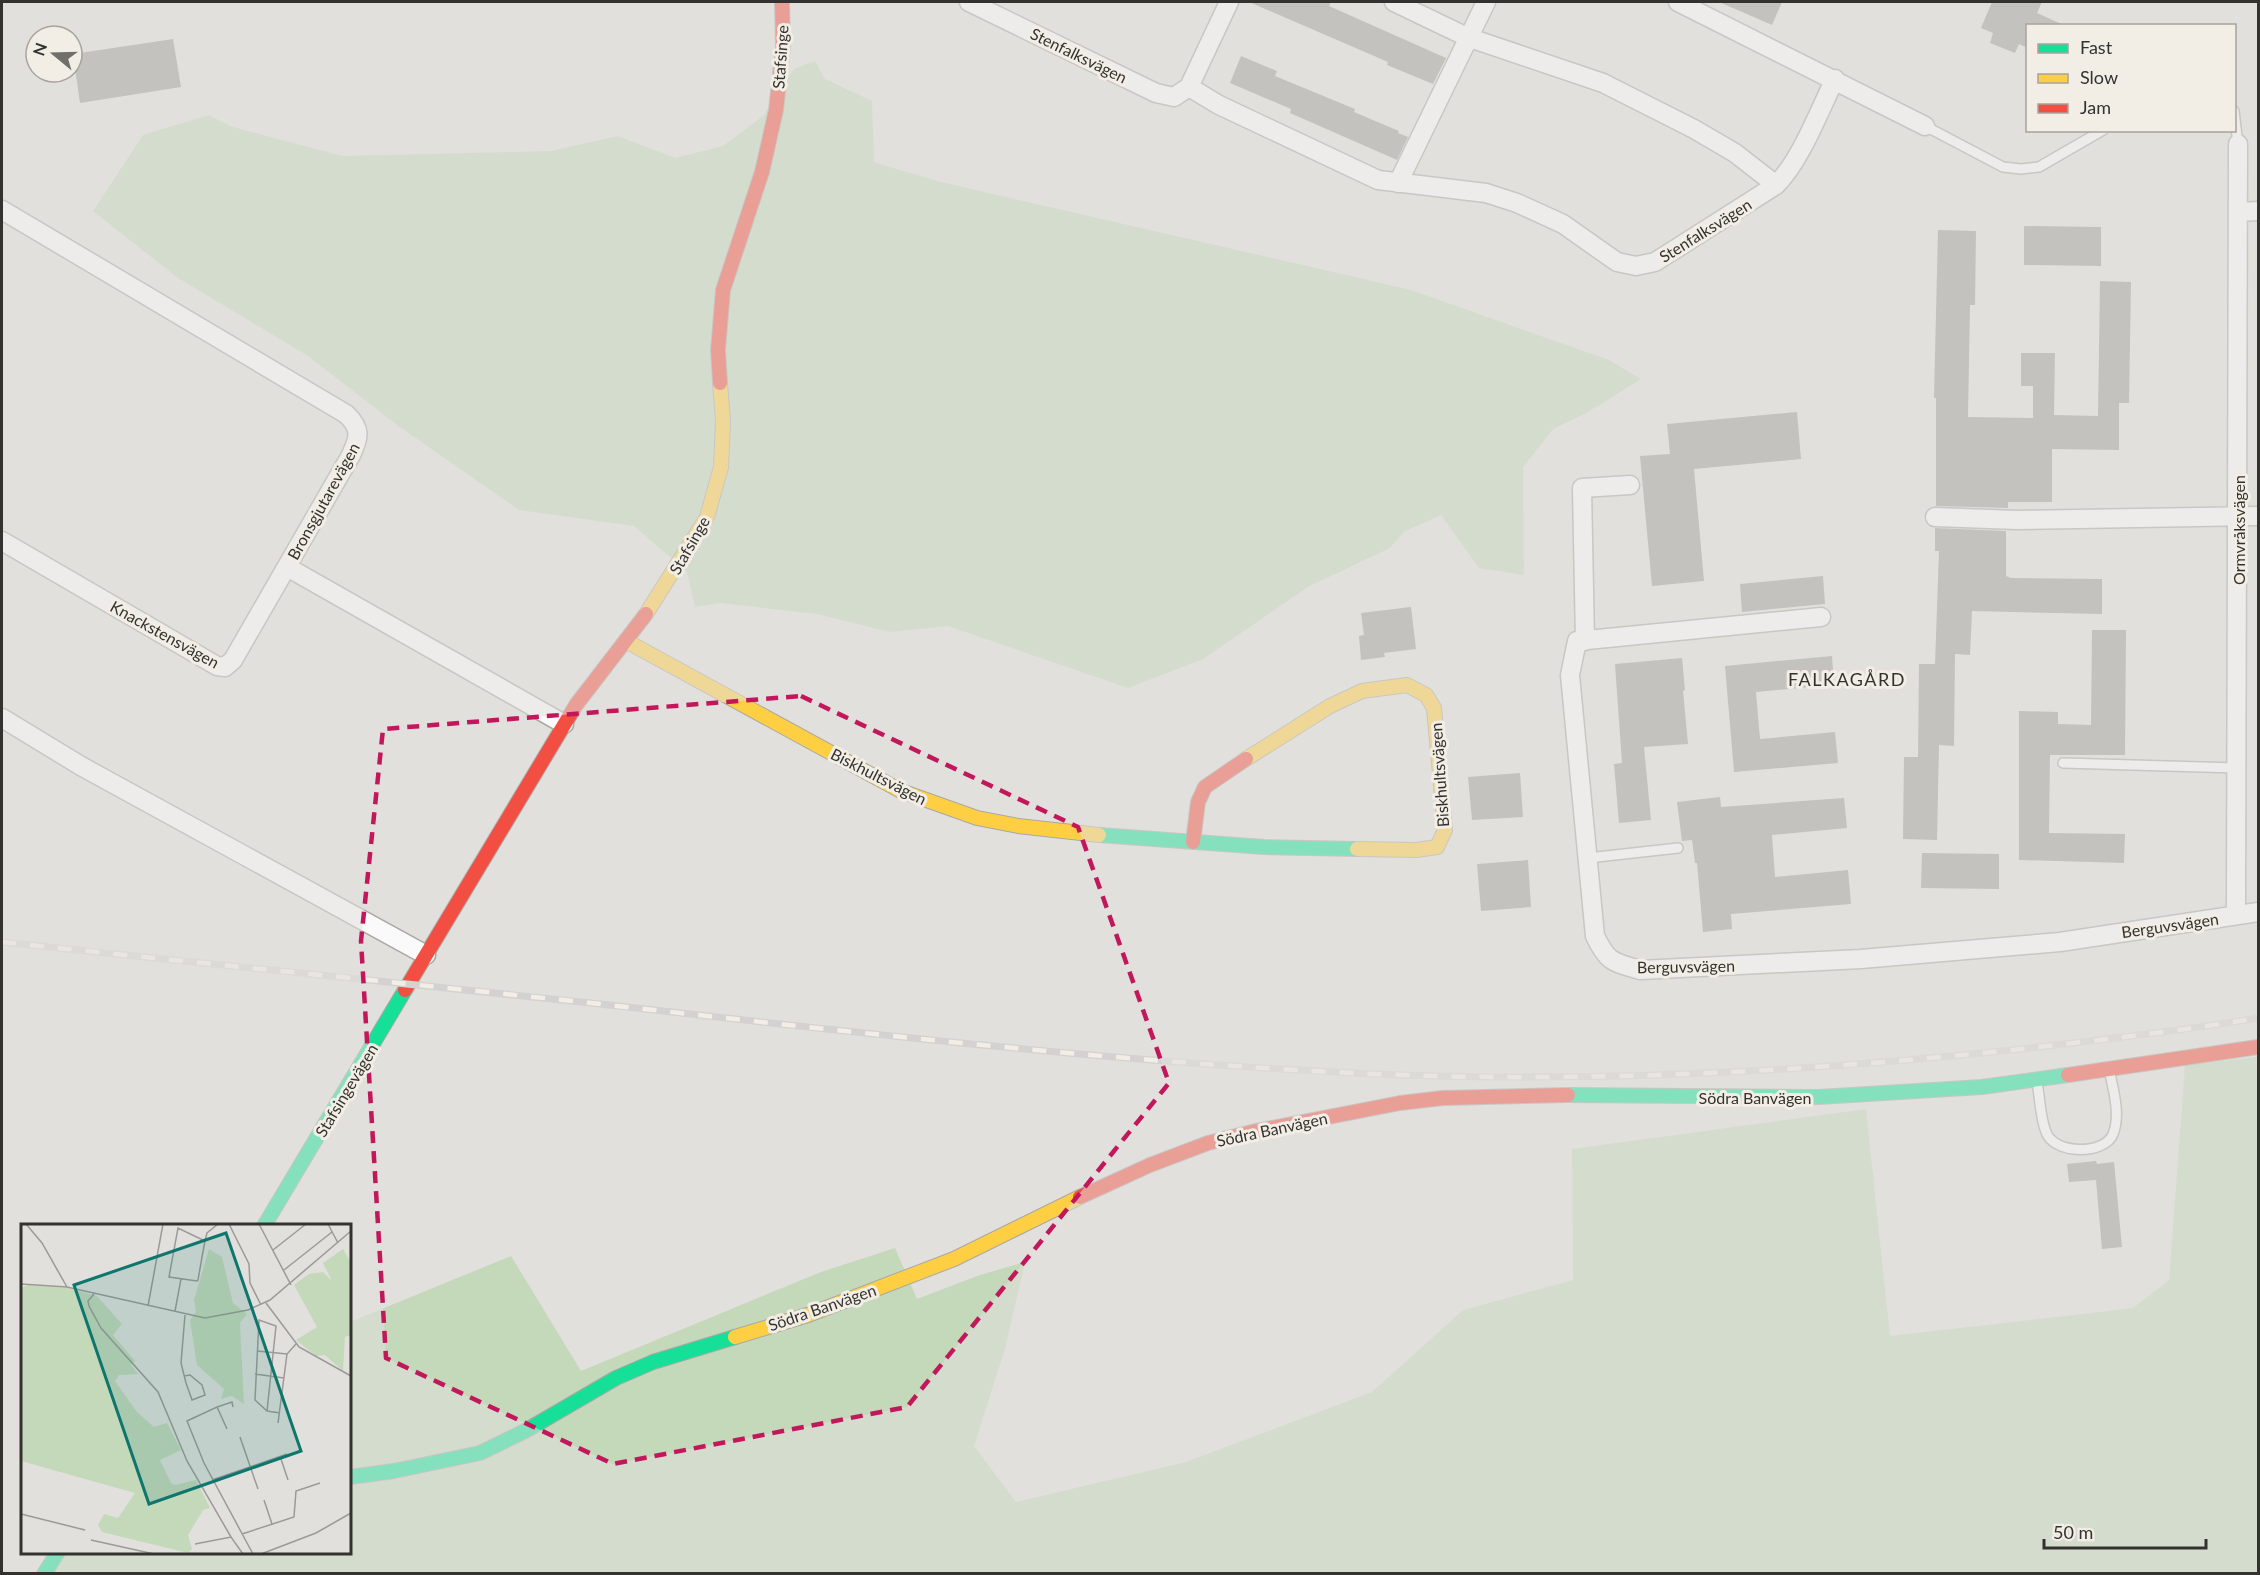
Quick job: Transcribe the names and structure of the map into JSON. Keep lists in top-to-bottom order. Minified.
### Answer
{"streets":{"street":["Stenfalksvägen","Stafsinge","Bronsgjutarevägen","Ormvråksvägen","Knackstensvägen","Biskhultsvägen","Berguvsvägen","Stafsingevägen","Södra Banvägen"]},"crossings":[["Stafsinge","Bronsgjutarevägen"],["Stafsinge","Biskhultsvägen"],["Stafsinge","Stafsingevägen"],["Bronsgjutarevägen","Knackstensvägen"],["Ormvråksvägen","Berguvsvägen"]],"districts":["FALKAGÅRD"],"legend":["Fast","Slow","Jam"],"scale_bar":"50 m","north":"left"}
